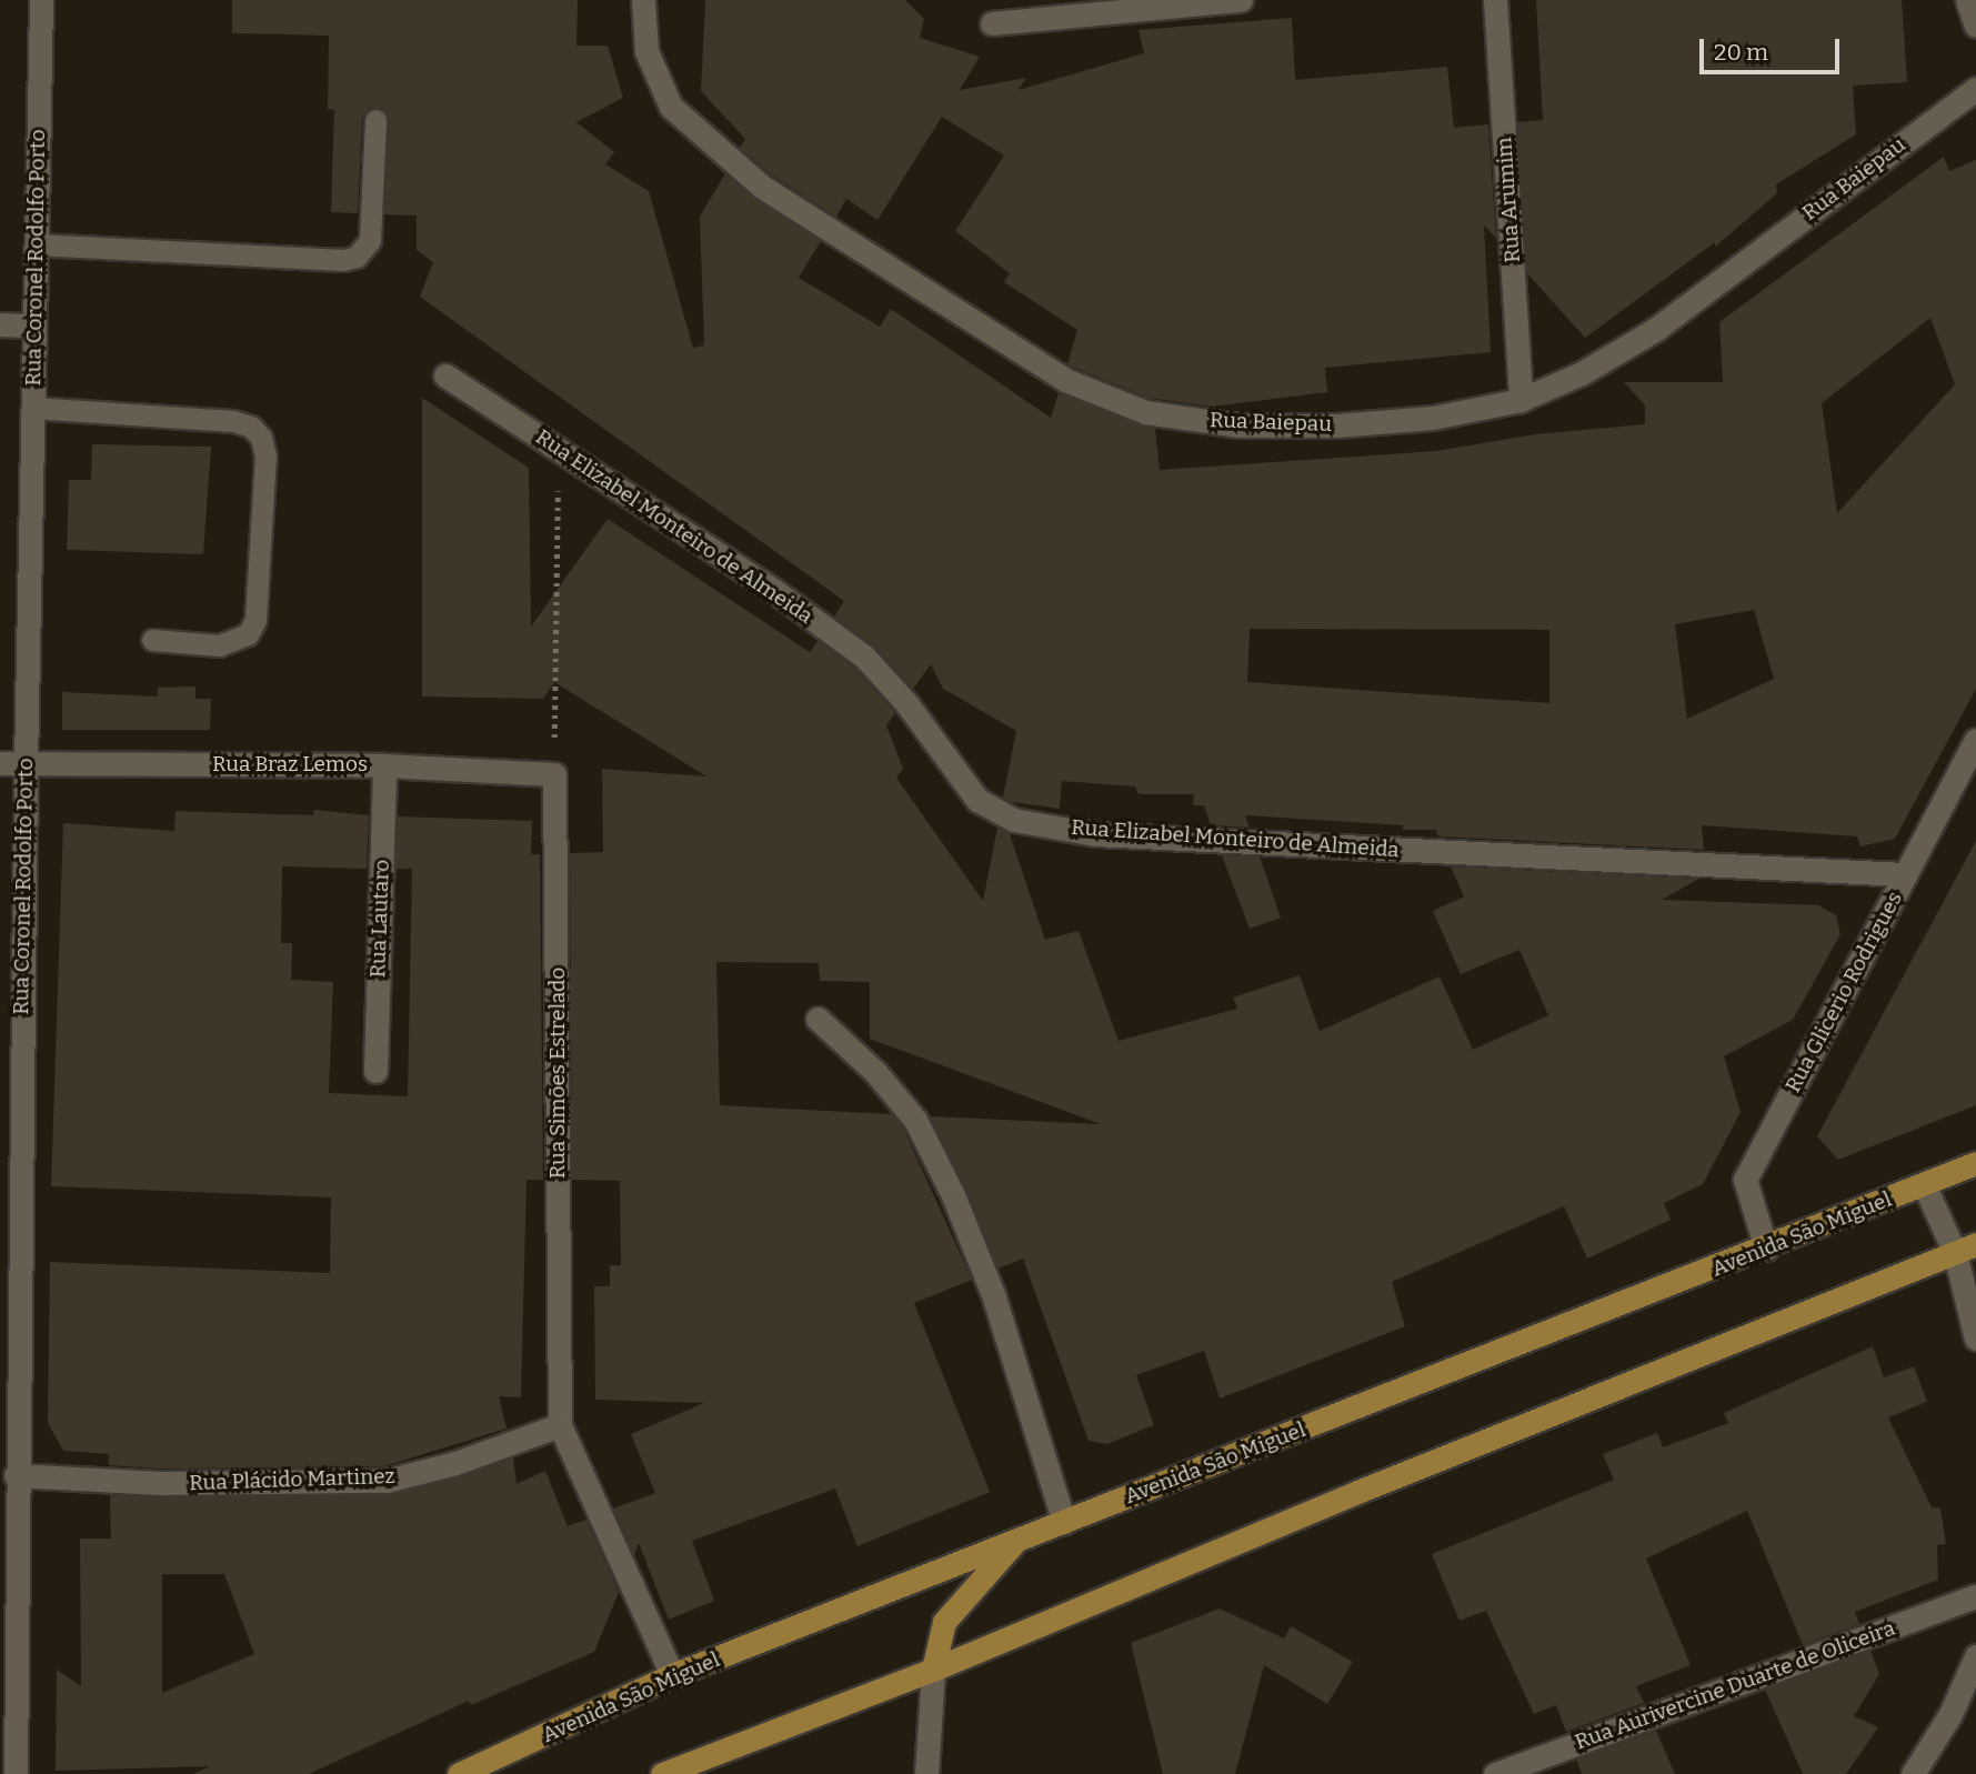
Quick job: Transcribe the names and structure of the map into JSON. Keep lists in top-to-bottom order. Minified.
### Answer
{"streets":{"main road":["Avenida São Miguel"],"street":["Rua Baiepau","Rua Arumim","Rua Coronel Rodolfo Porto","Rua Elizabel Monteiro de Almeida","Rua Braz Lemos","Rua Lautaro","Rua Glicerio Rodrigues","Rua Simões Estrelado","Rua Plácido Martinez","Rua Aurivercine Duarte de Oliceira"]},"crossings":[["Rua Baiepau","Rua Arumim"],["Rua Coronel Rodolfo Porto","Rua Braz Lemos"],["Rua Coronel Rodolfo Porto","Rua Plácido Martinez"],["Rua Elizabel Monteiro de Almeida","Rua Glicerio Rodrigues"],["Rua Braz Lemos","Rua Lautaro"],["Rua Braz Lemos","Rua Simões Estrelado"],["Rua Glicerio Rodrigues","Avenida São Miguel"],["Rua Simões Estrelado","Avenida São Miguel"],["Rua Simões Estrelado","Rua Plácido Martinez"]],"scale_bar":"20 m"}
